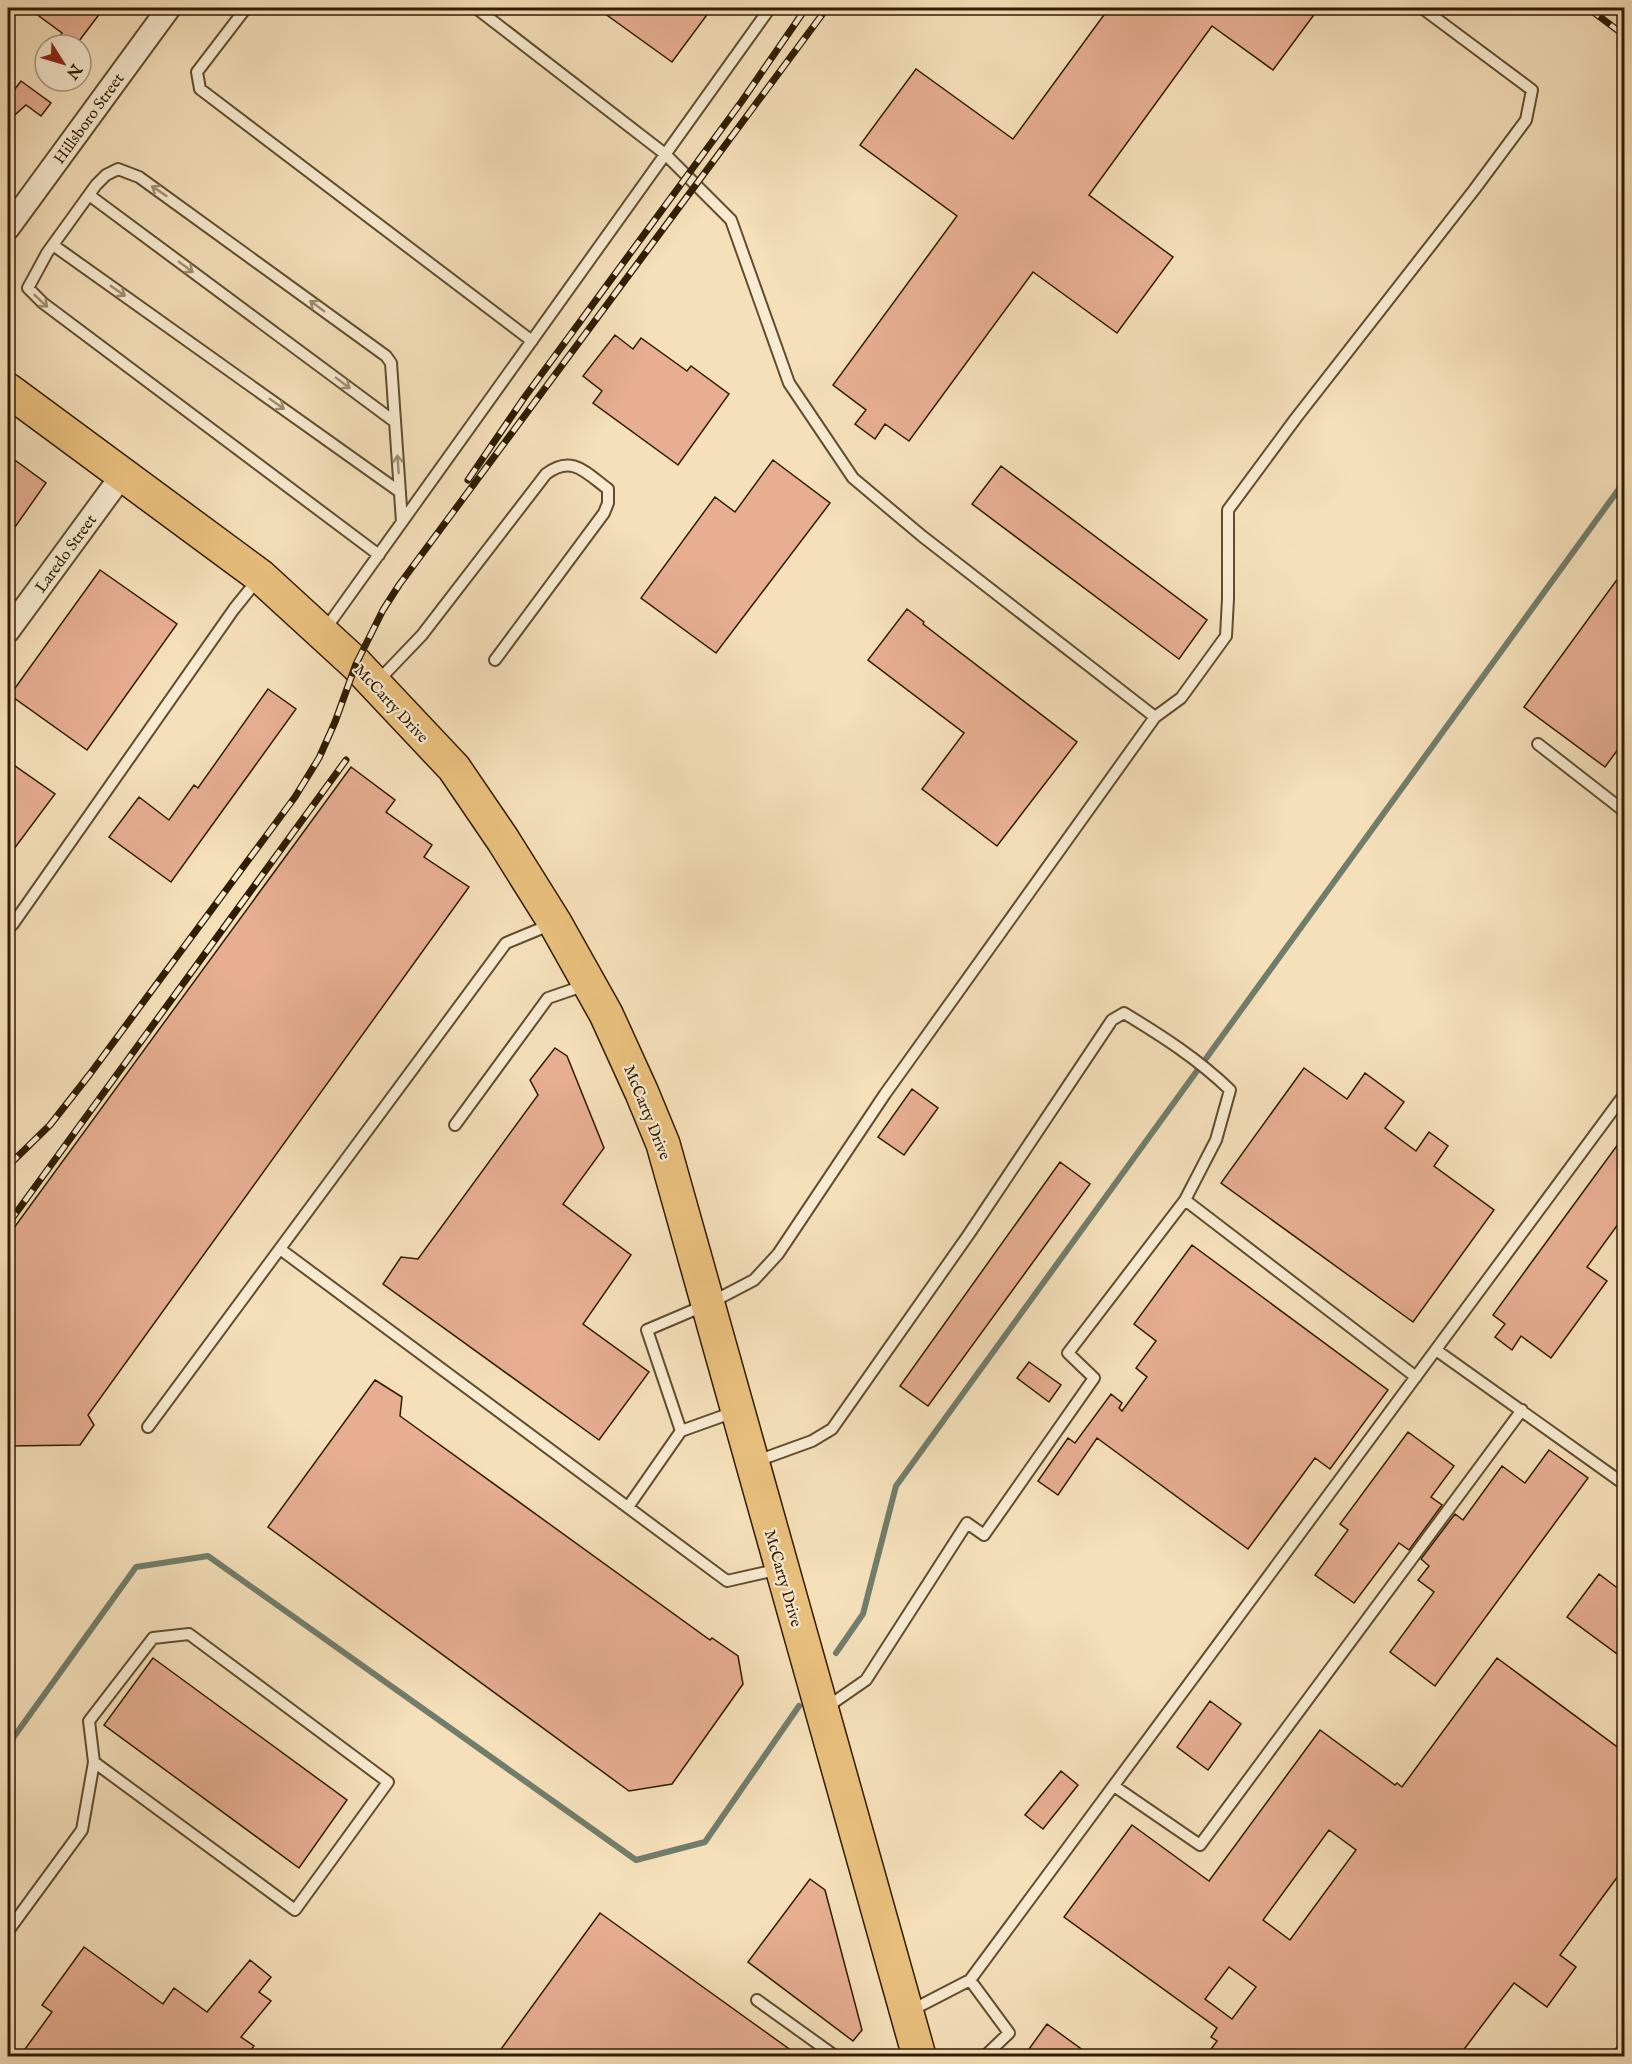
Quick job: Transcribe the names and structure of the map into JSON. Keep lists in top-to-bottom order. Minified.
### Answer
{"streets":{"main road":["McCarty Drive"],"street":["Hillsboro Street","Laredo Street"]},"crossings":[["Laredo Street","McCarty Drive"]],"north":"bottom right"}
